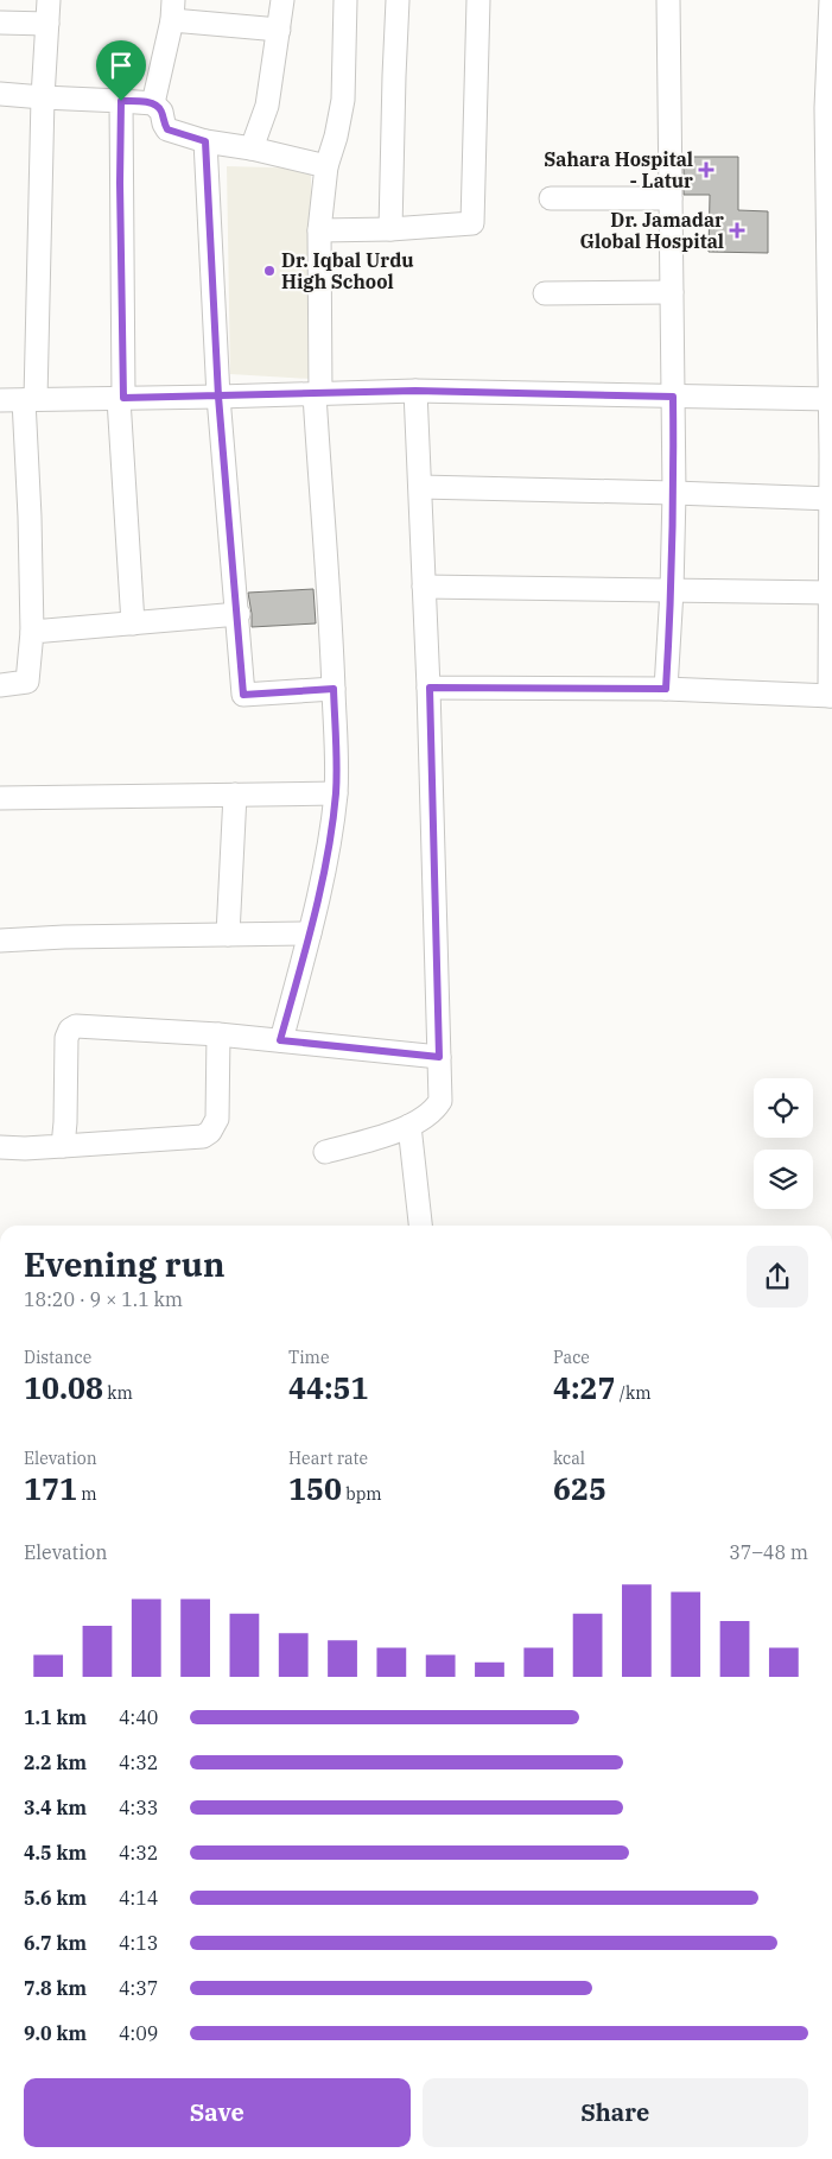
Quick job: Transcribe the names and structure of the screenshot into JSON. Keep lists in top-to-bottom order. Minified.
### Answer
{"places":{"health":["Sahara Hospital - Latur","Dr. Jamadar Global Hospital"],"other":["Dr. Iqbal Urdu High School"]},"page":{"heading":["Evening run","18:20 · 9 × 1.1 km"],"stats":[["Distance","10.08 km"],["Time","44:51"],["Pace","4:27 /km"],["Elevation","171 m"],["Heart rate","150 bpm"],["kcal","625"]],"chart":["Elevation","37–48 m"],"list":[{"name":"1.1 km","note":"4:40"},{"name":"2.2 km","note":"4:32"},{"name":"3.4 km","note":"4:33"},{"name":"4.5 km","note":"4:32"},{"name":"5.6 km","note":"4:14"},{"name":"6.7 km","note":"4:13"},{"name":"7.8 km","note":"4:37"},{"name":"9.0 km","note":"4:09"}],"buttons":["Save","Share"]}}
